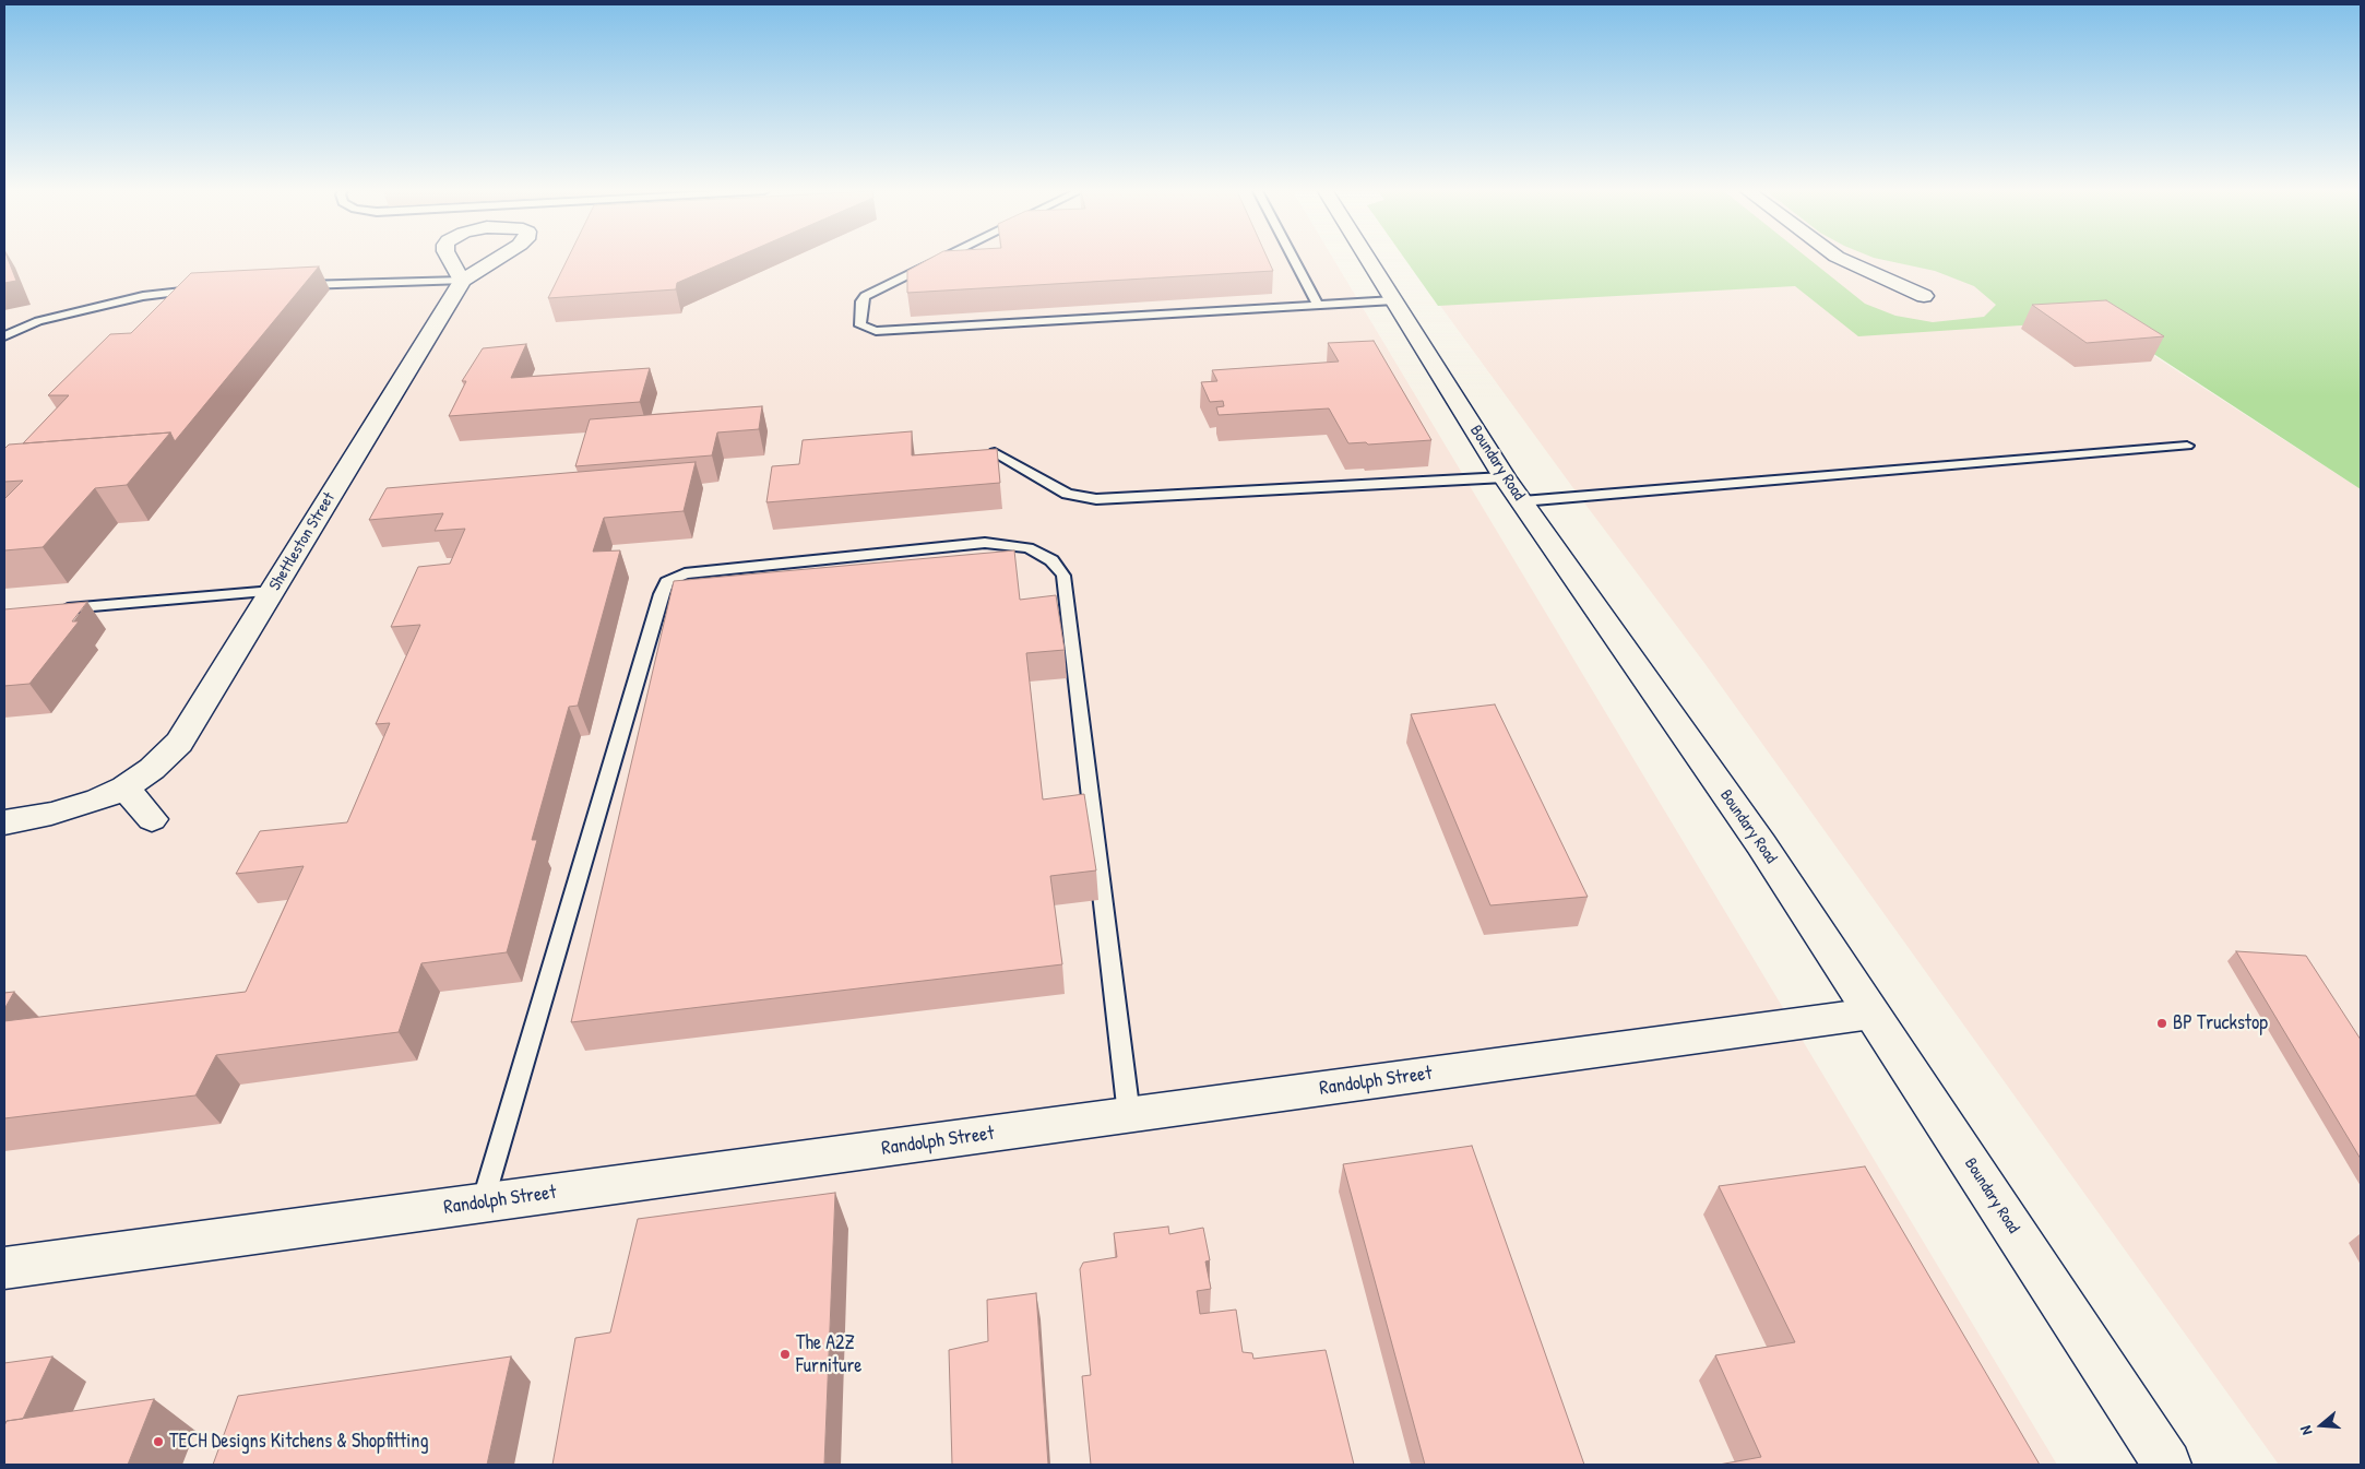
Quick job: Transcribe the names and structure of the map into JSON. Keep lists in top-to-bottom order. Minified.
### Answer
{"streets":{"street":["Boundary Road","Shettleston Street","Randolph Street"]},"crossings":[["Boundary Road","Randolph Street"]],"places":["BP Truckstop","The A2Z Furniture","TECH Designs Kitchens & Shopfitting"],"north":"left"}
